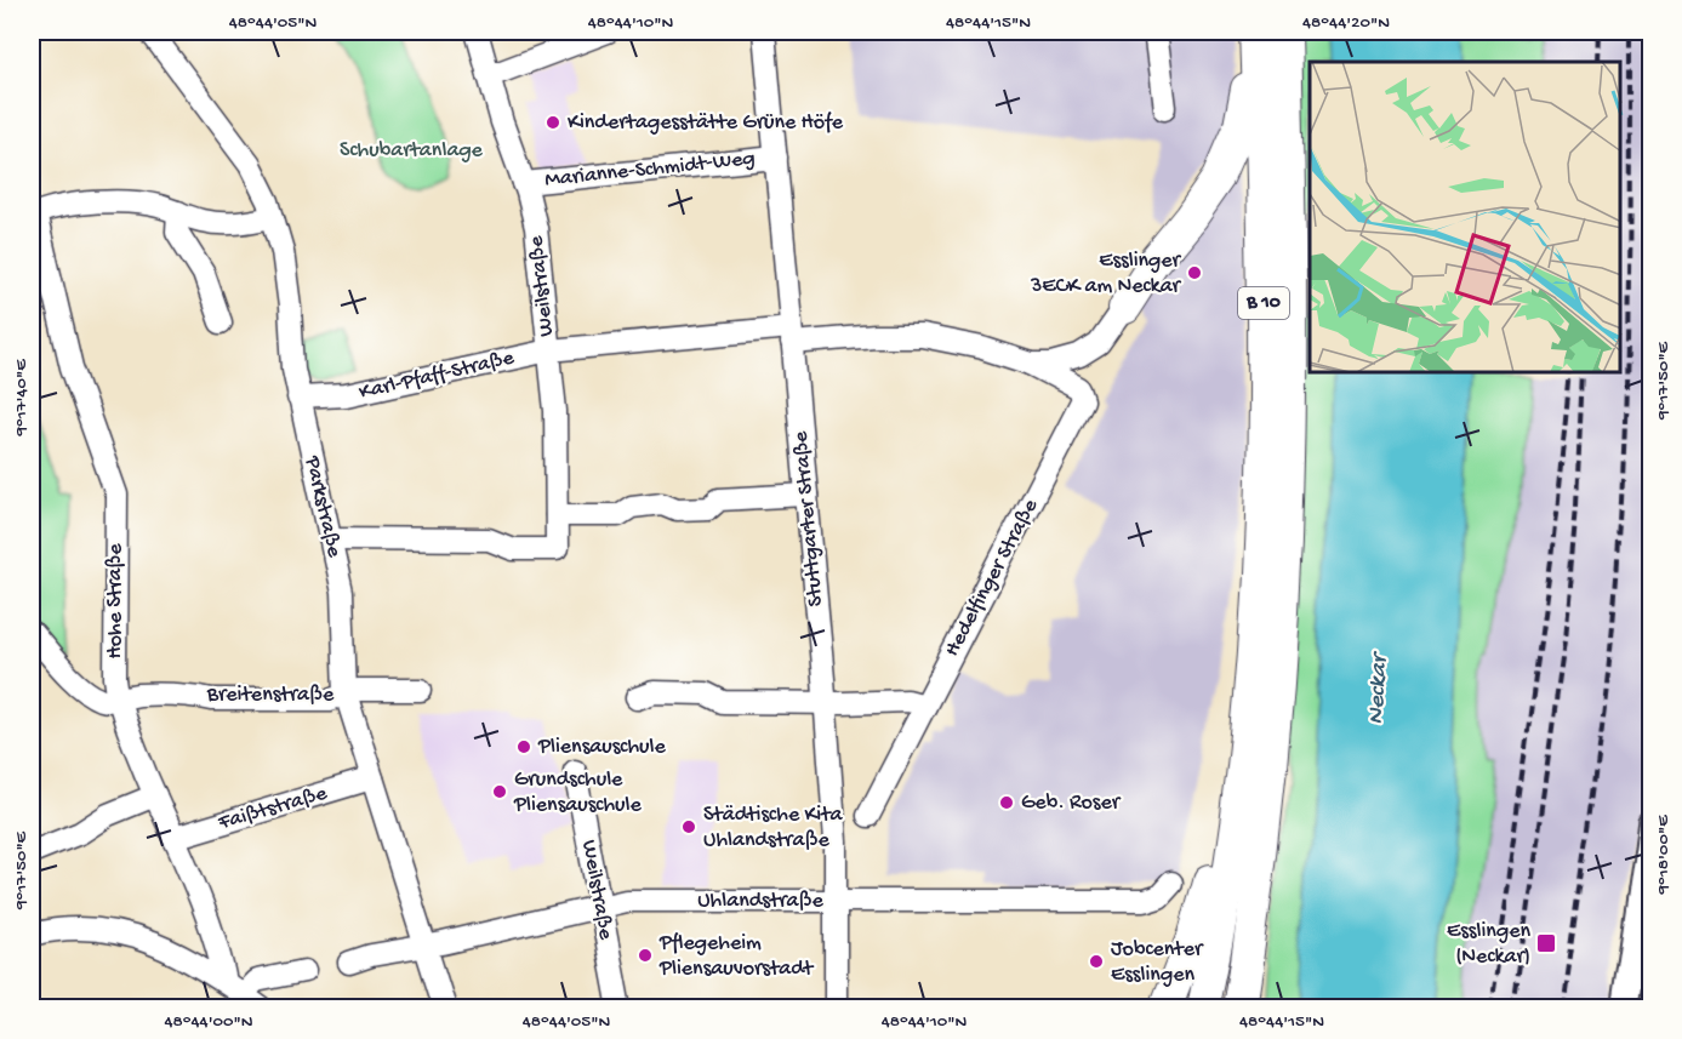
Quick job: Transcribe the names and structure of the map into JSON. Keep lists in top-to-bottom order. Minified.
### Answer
{"streets":{"highway":["B 10"],"street":["Marianne-Schmidt-Weg","Weilstraße","Karl-Pfaff-Straße","Parkstraße","Stuttgarter Straße","Hedelfinger Straße","Hohe Straße","Breitenstraße","Faißtstraße","Uhlandstraße"]},"crossings":[["Marianne-Schmidt-Weg","Weilstraße"],["Marianne-Schmidt-Weg","Stuttgarter Straße"],["Weilstraße","Karl-Pfaff-Straße"],["Weilstraße","Parkstraße"],["Weilstraße","Uhlandstraße"],["Karl-Pfaff-Straße","Parkstraße"],["Karl-Pfaff-Straße","Stuttgarter Straße"],["Karl-Pfaff-Straße","Hedelfinger Straße"],["Parkstraße","Breitenstraße"],["Parkstraße","Faißtstraße"],["Parkstraße","Uhlandstraße"],["Stuttgarter Straße","Uhlandstraße"],["Hohe Straße","Breitenstraße"],["Hohe Straße","Faißtstraße"]],"water":["Neckar"],"parks":["Schubartanlage"],"places":{"other":["Kindertagesstätte Grüne Höfe","Esslinger 3ECK am Neckar","Pliensauschule","Grundschule Pliensauschule","Geb. Roser","Städtische Kita Uhlandstraße","Pflegeheim Pliensauvorstadt","Jobcenter Esslingen"],"transit":["Esslingen (Neckar)"]},"coordinates":["48°44'05\"N","48°44'10\"N","48°44'15\"N","48°44'20\"N","9°17'50\"E","9°17'40\"E","9°18'00\"E","48°44'00\"N"]}
